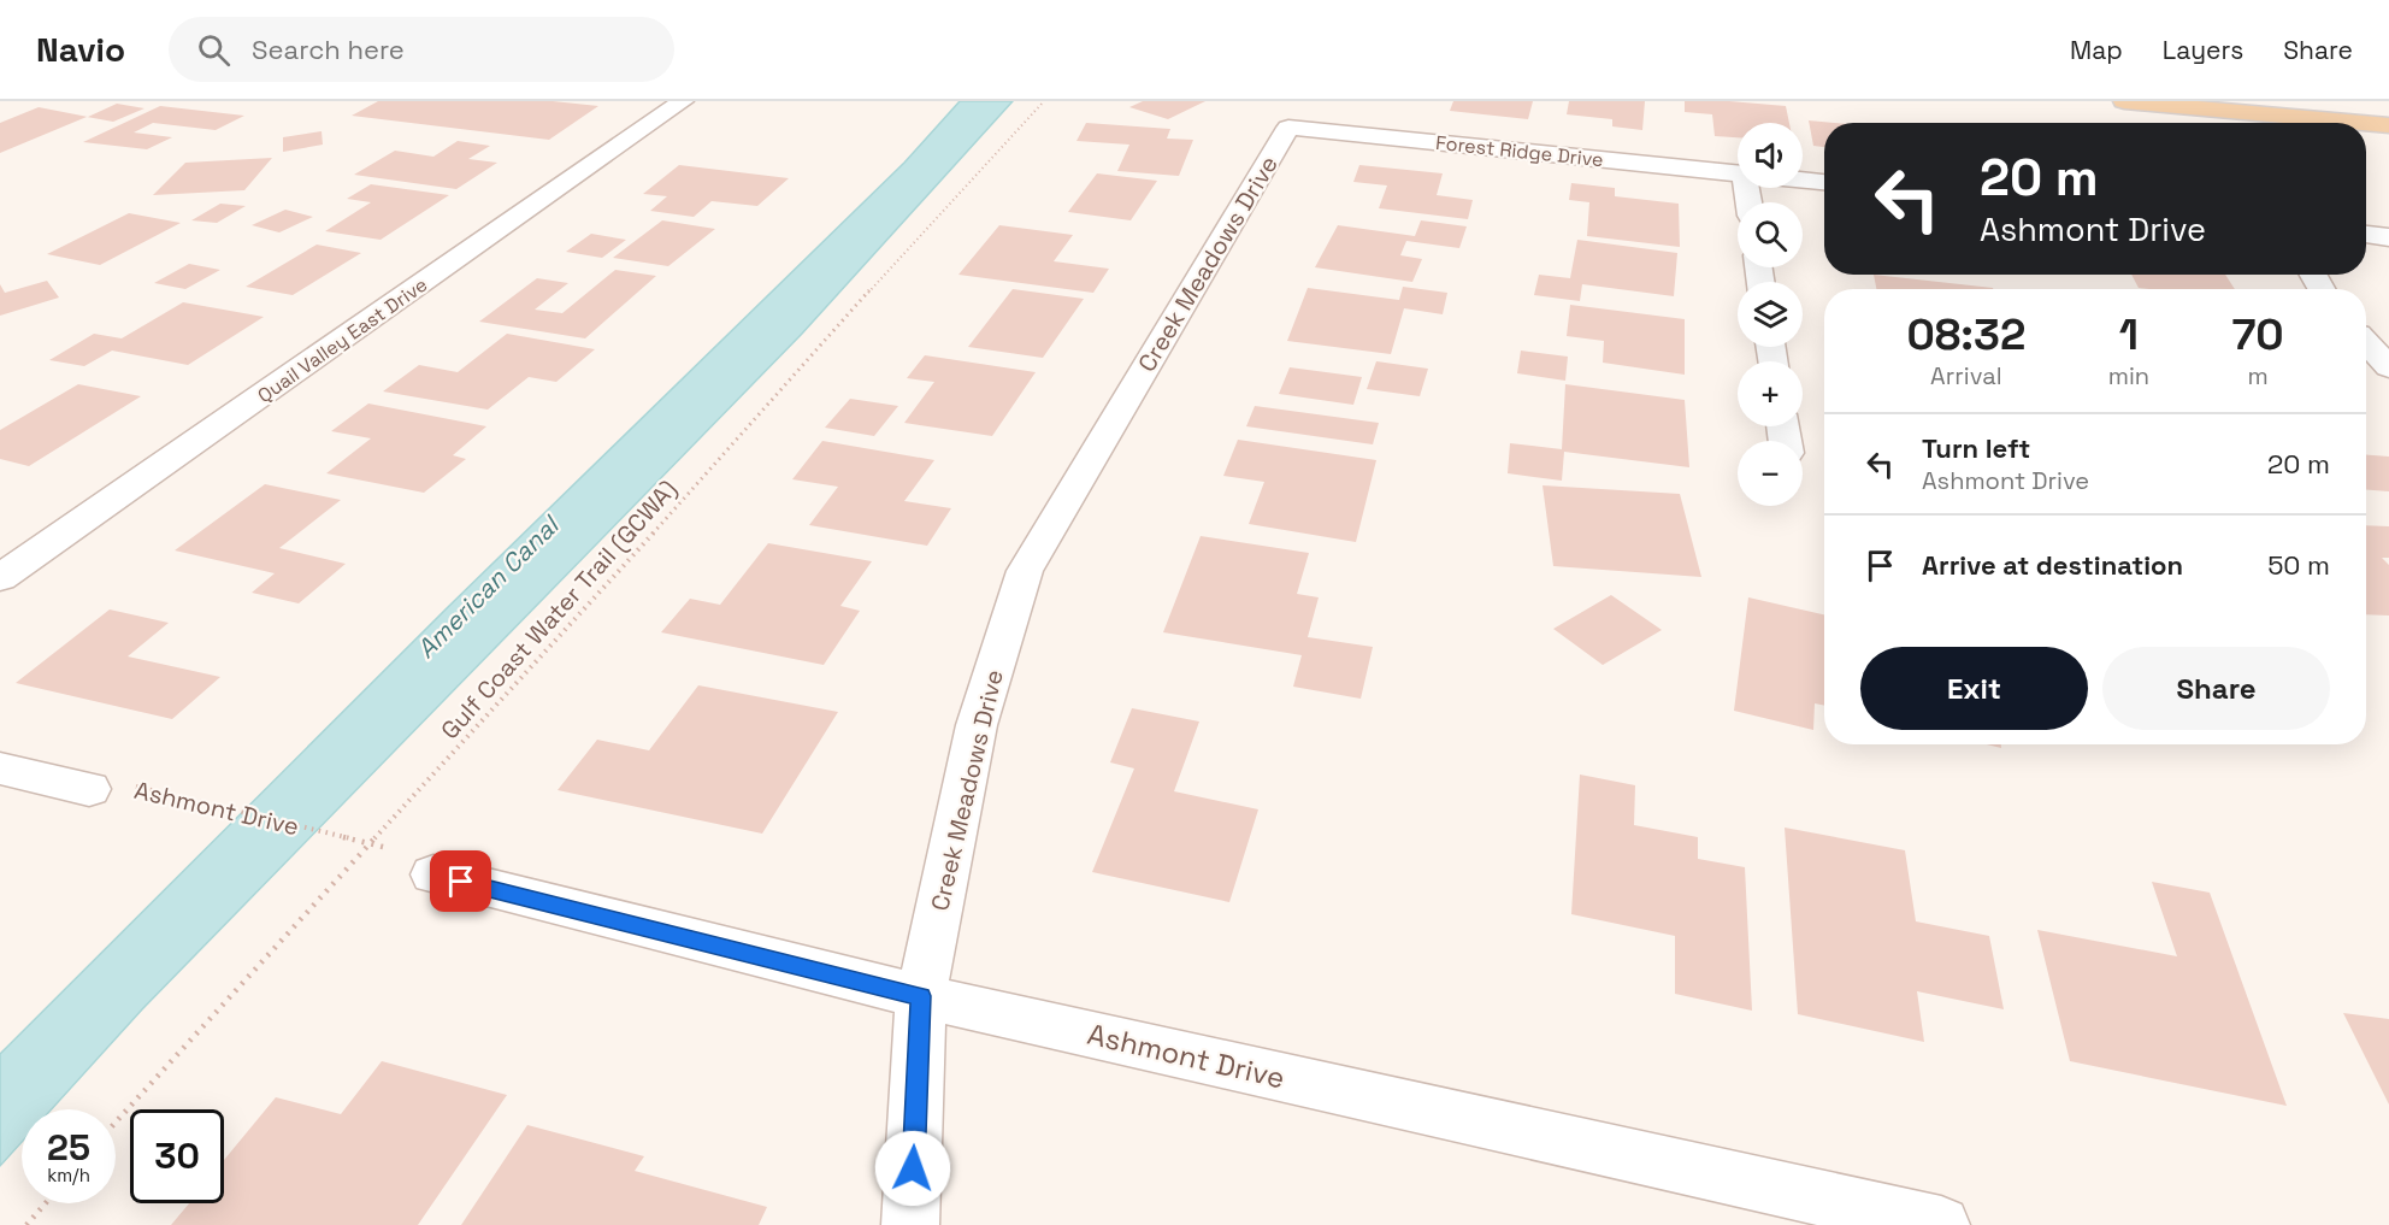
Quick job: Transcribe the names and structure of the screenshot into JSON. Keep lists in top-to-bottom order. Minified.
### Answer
{"streets":{"street":["Forest Ridge Drive","Creek Meadows Drive","Quail Valley East Drive","Ashmont Drive"],"path":["Gulf Coast Water Trail (GCWA)"]},"crossings":[["Forest Ridge Drive","Creek Meadows Drive"],["Creek Meadows Drive","Ashmont Drive"]],"water":["American Canal"],"page":{"header":"Navio","search":"Search here","nav":["Map","Layers","Share"],"map_buttons":["+","−"],"turn":["20 m","Ashmont Drive"],"eta":["08:32","Arrival","1","min","70","m"],"list":[{"name":"Turn left","note":"Ashmont Drive","value":"20 m"},{"name":"Arrive at destination","value":"50 m"}],"buttons":["Exit","Share"],"speed":"25 km/h","limit":"30"}}
